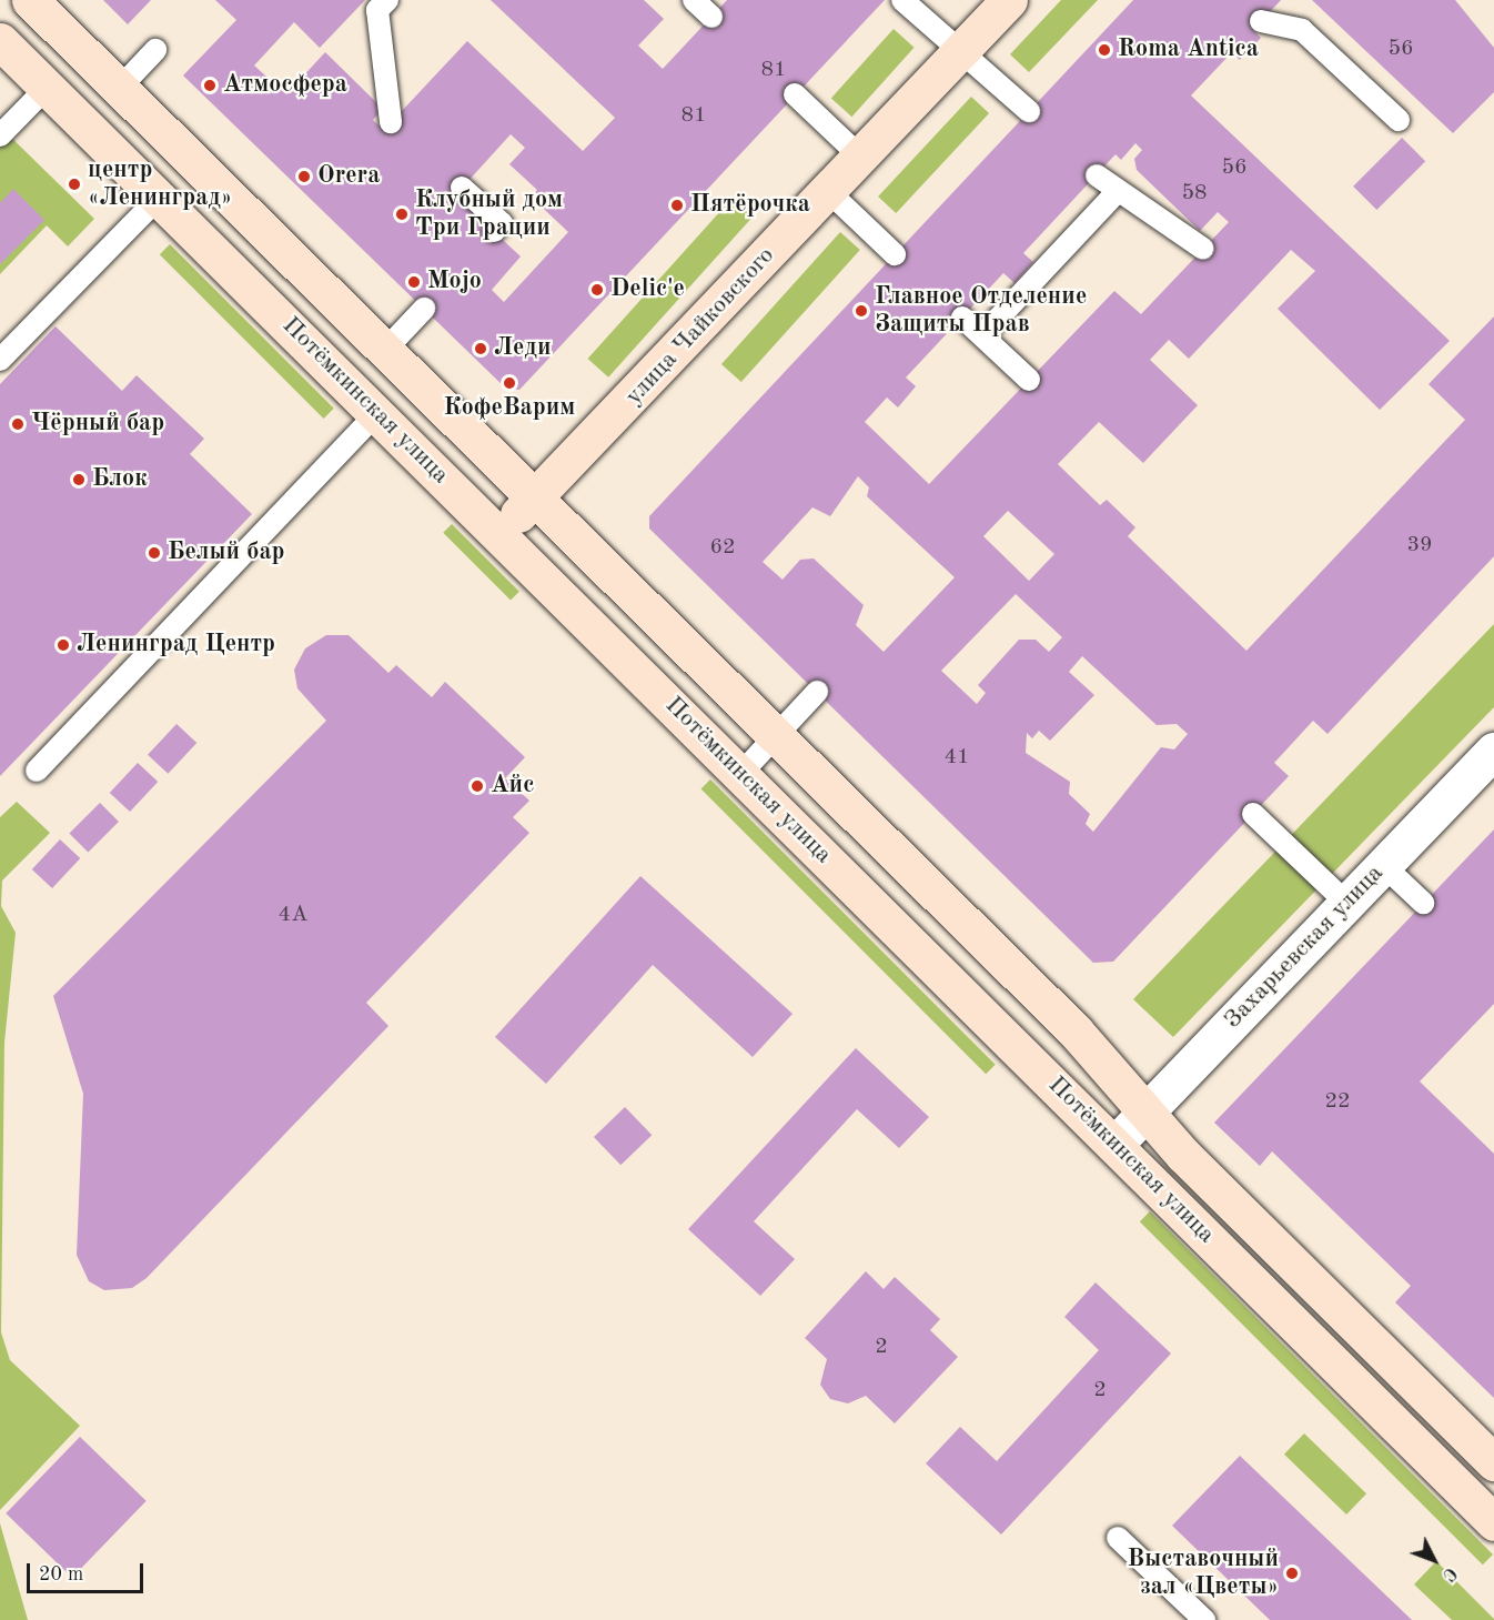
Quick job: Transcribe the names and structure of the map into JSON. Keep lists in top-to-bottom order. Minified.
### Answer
{"streets":{"street":["улица Чайковского","Потёмкинская улица","Захарьевская улица"]},"crossings":[["улица Чайковского","Потёмкинская улица"],["Потёмкинская улица","Захарьевская улица"]],"places":["Roma Antica","Атмосфера","Orera","центр «Ленинград»","Пятёрочка","Клубный дом Три Грации","Mojo","Delic'e","Главное Отделение Защиты Прав","Леди","КофеВарим","Чёрный бар","Блок","Белый бар","Ленинград Центр","Айс","Выставочный зал «Цветы»"],"house_numbers":["56","81","81","56","58","39","62","41","4А","22","2","2"],"scale_bar":"20 m","north":"bottom right"}
